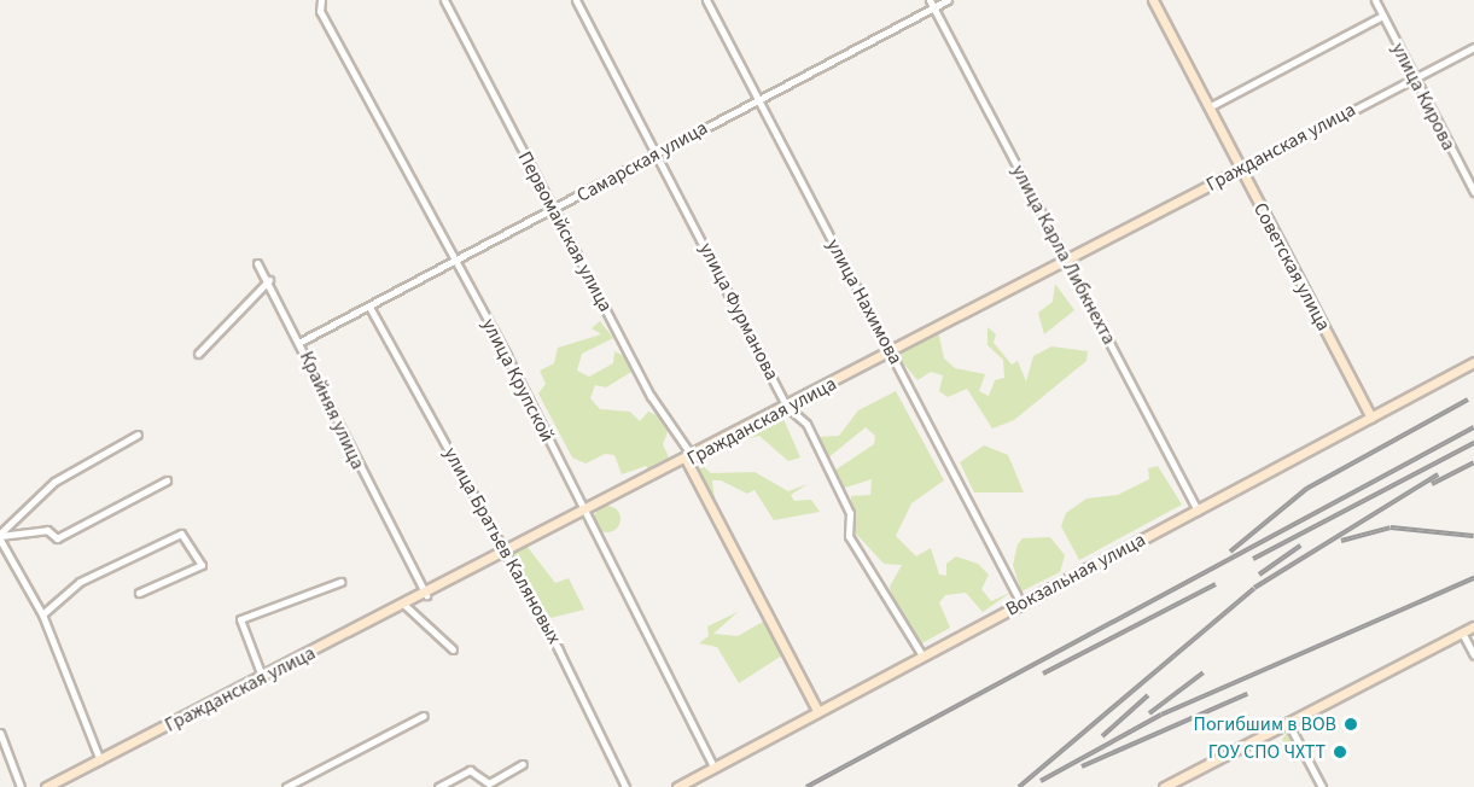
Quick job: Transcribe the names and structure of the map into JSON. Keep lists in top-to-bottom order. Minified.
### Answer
{"streets":{"street":["улица Кирова","Гражданская улица","Самарская улица","Первомайская улица","улица Карла Либкнехта","Советская улица","улица Нахимова","улица Фурманова","улица Крупской","Крайняя улица","улица Братьев Каляновых","Вокзальная улица"]},"crossings":[["улица Кирова","Гражданская улица"],["Гражданская улица","Первомайская улица"],["Гражданская улица","улица Карла Либкнехта"],["Гражданская улица","Советская улица"],["Гражданская улица","улица Нахимова"],["Гражданская улица","улица Фурманова"],["Гражданская улица","улица Крупской"],["Гражданская улица","Крайняя улица"],["Гражданская улица","улица Братьев Каляновых"],["Самарская улица","Первомайская улица"],["Самарская улица","улица Карла Либкнехта"],["Самарская улица","улица Нахимова"],["Самарская улица","улица Фурманова"],["Самарская улица","улица Крупской"],["Самарская улица","Крайняя улица"],["Самарская улица","улица Братьев Каляновых"],["Первомайская улица","Вокзальная улица"],["улица Карла Либкнехта","Вокзальная улица"],["Советская улица","Вокзальная улица"],["улица Нахимова","Вокзальная улица"],["улица Фурманова","Вокзальная улица"],["улица Крупской","Вокзальная улица"]],"places":["Погибшим в ВОВ","ГОУ СПО ЧХТТ"]}
